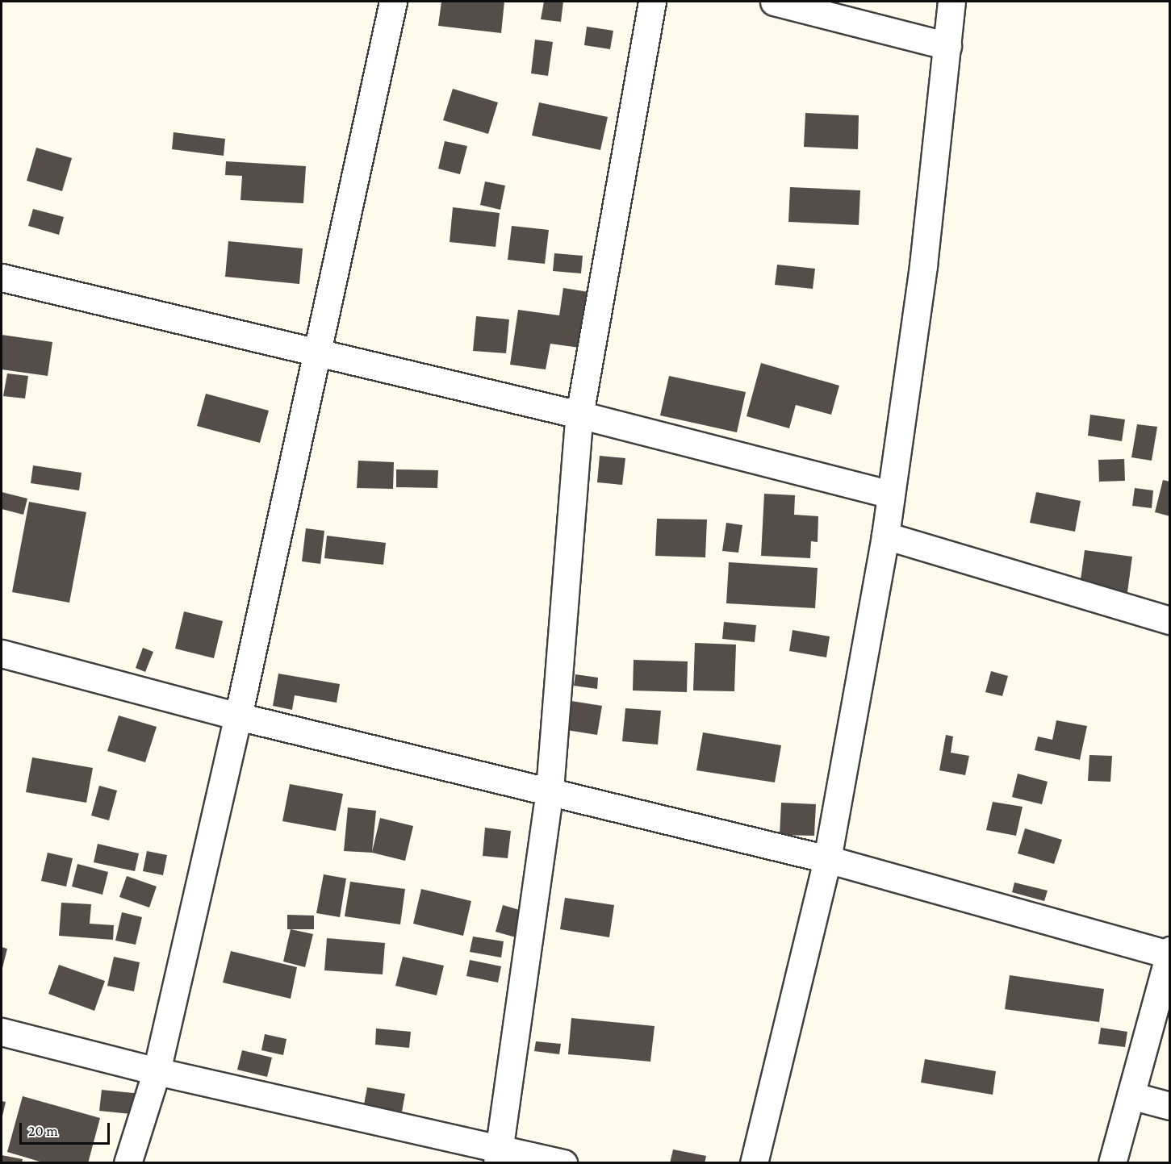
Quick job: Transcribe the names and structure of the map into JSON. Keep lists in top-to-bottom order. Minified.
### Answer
{"scale_bar":"20 m"}
